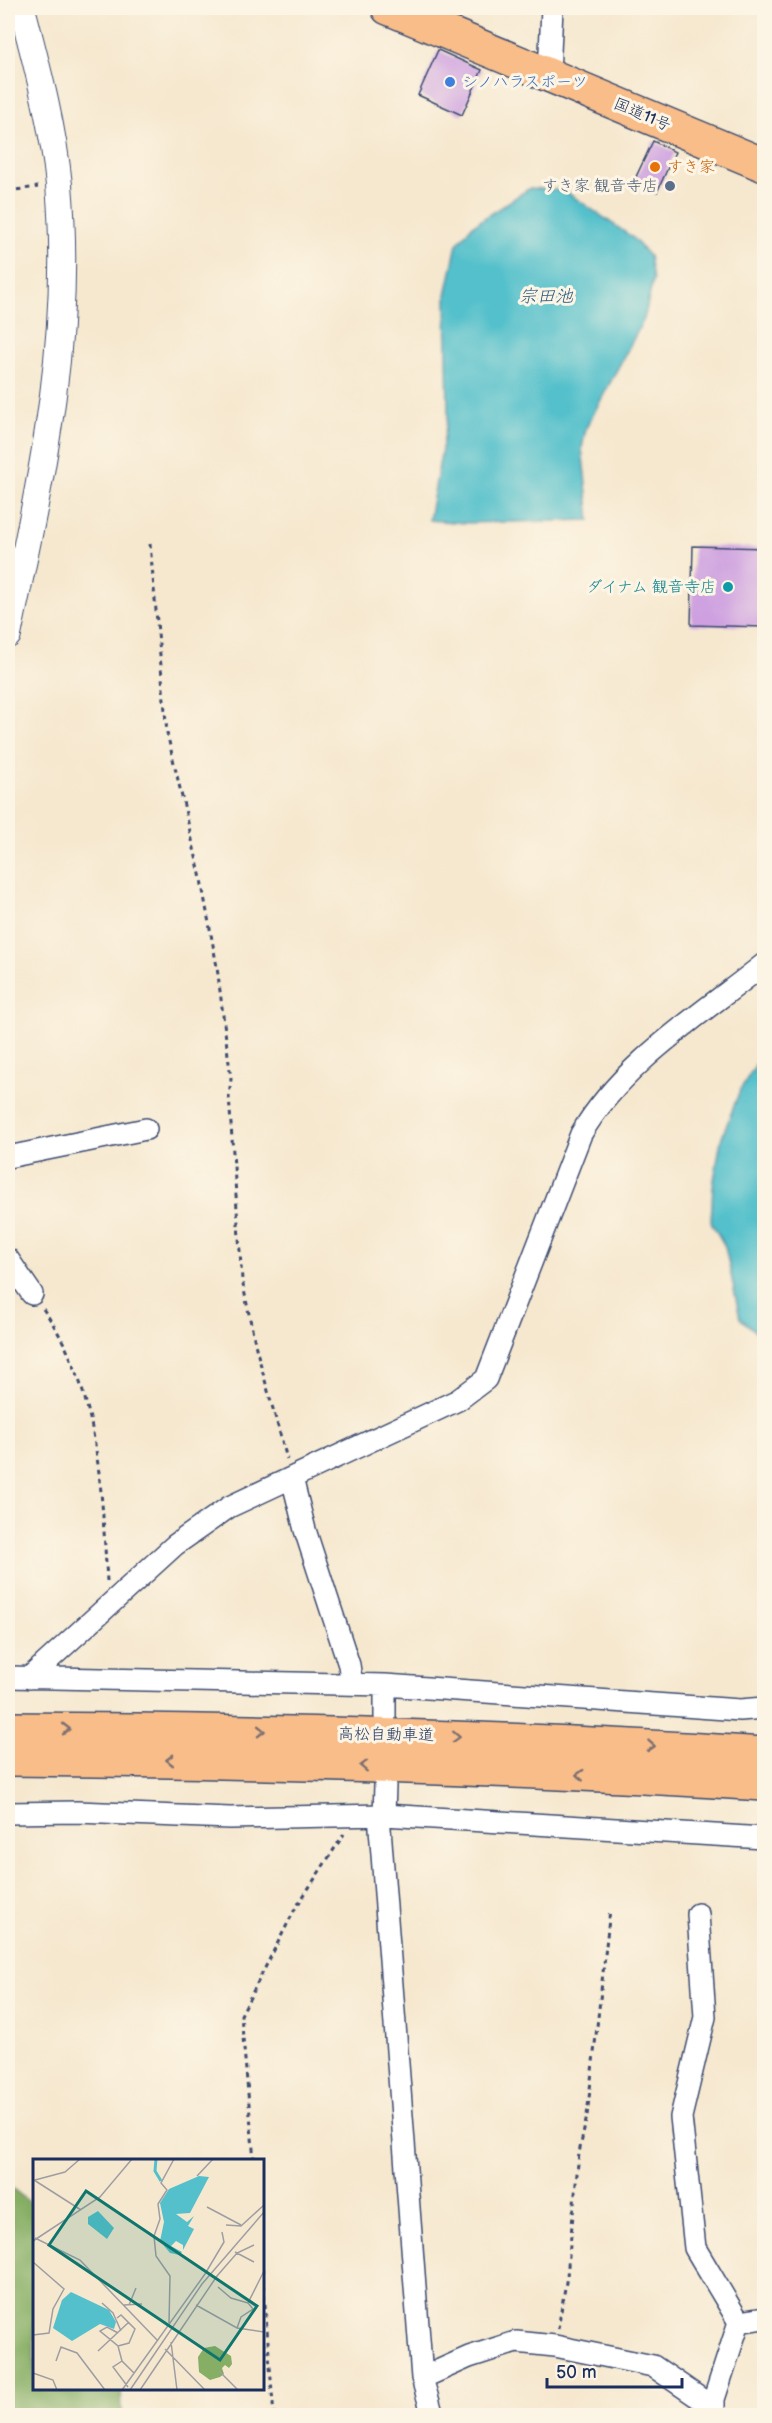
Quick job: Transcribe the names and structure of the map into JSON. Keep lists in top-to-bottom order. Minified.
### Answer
{"streets":{"highway":["国道11号","高松自動車道"]},"water":["宗田池"],"places":["シノハラスポーツ","すき家","すき家 観音寺店","ダイナム 観音寺店"],"scale_bar":"50 m"}
